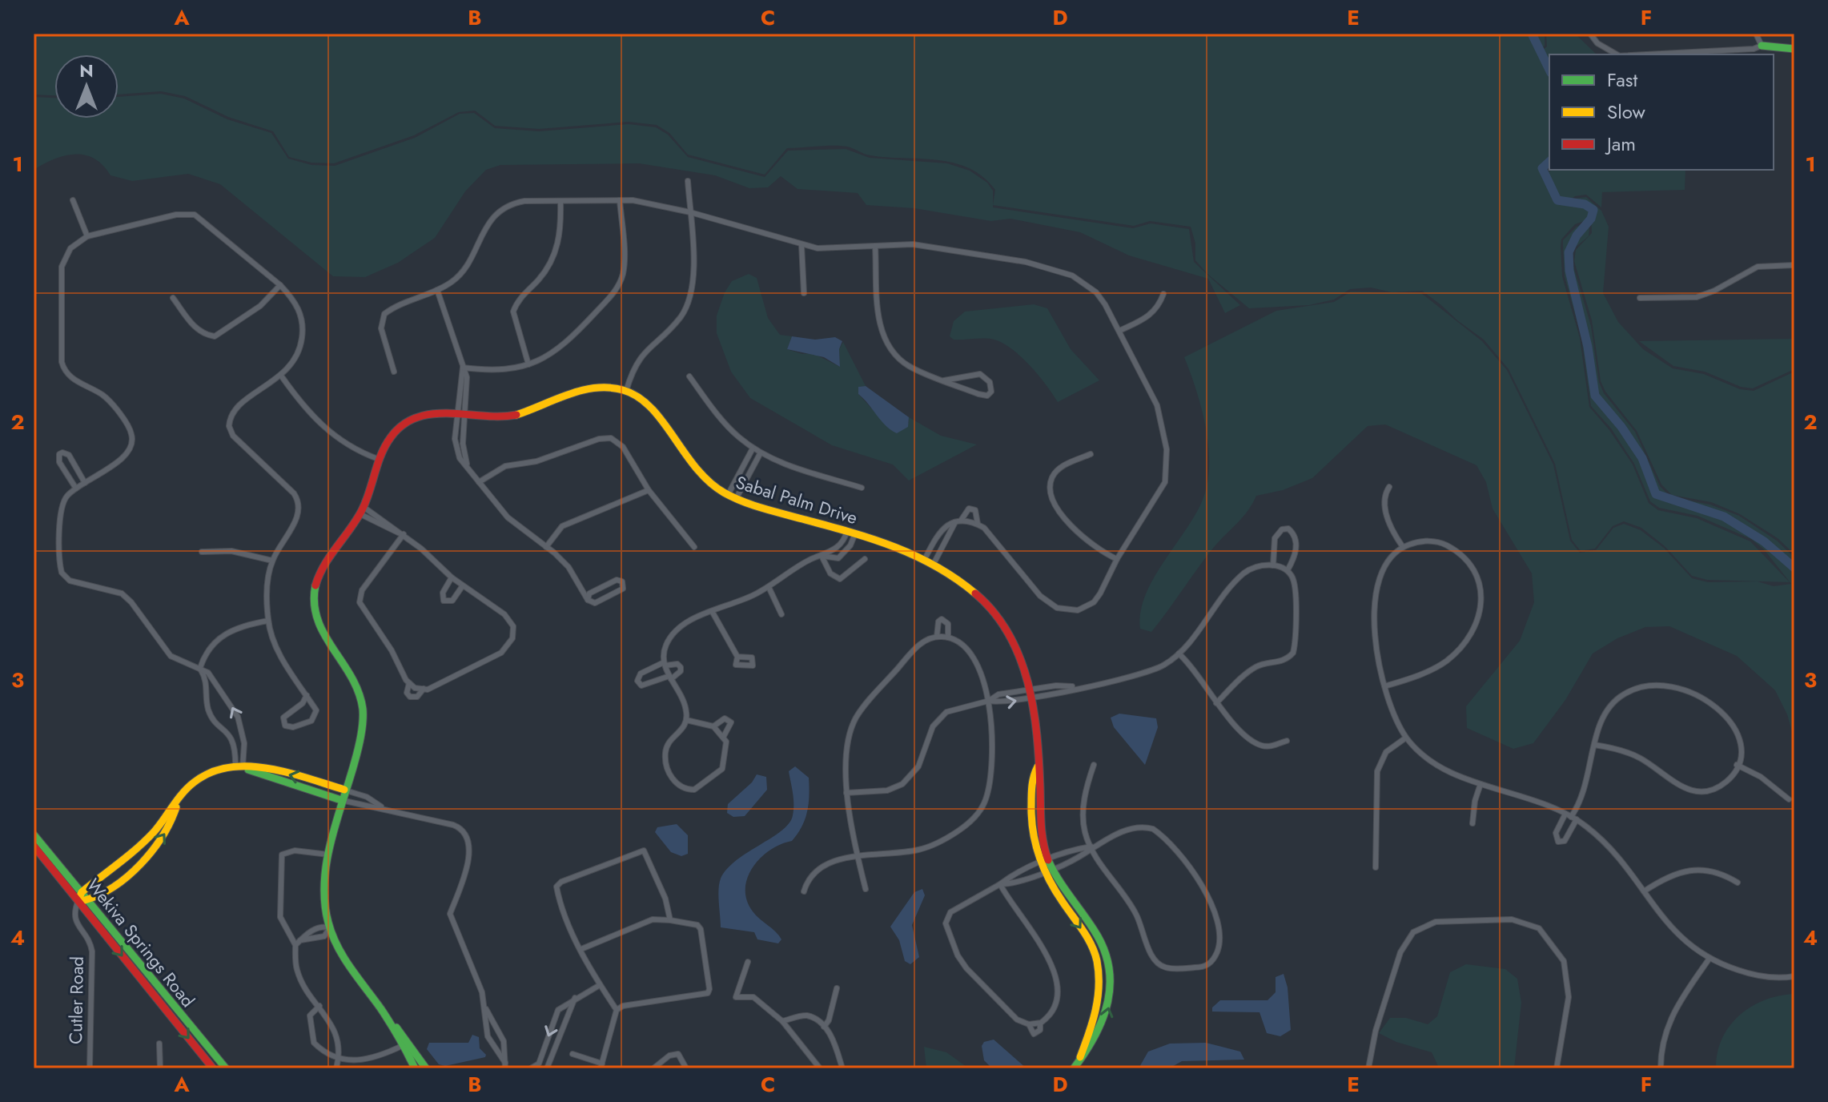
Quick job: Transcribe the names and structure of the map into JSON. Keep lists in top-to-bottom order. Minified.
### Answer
{"streets":{"street":["Sabal Palm Drive","Wekiva Springs Road","Cutler Road"]},"crossings":[["Wekiva Springs Road","Cutler Road"]],"legend":["Fast","Slow","Jam"],"north":"top","grid":{"columns":["A","B","C","D","E","F"],"rows":["1","2","3","4"]}}
